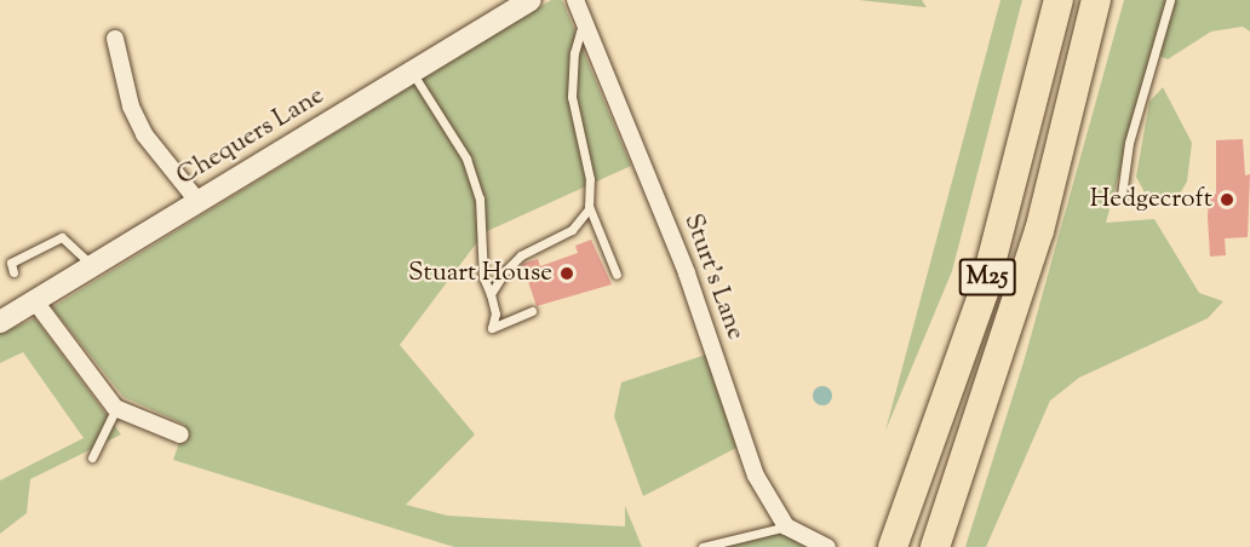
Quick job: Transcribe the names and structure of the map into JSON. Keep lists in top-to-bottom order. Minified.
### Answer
{"streets":{"highway":["M25"],"main road":["Chequers Lane"],"street":["Sturt's Lane"]},"places":["Hedgecroft","Stuart House"]}
